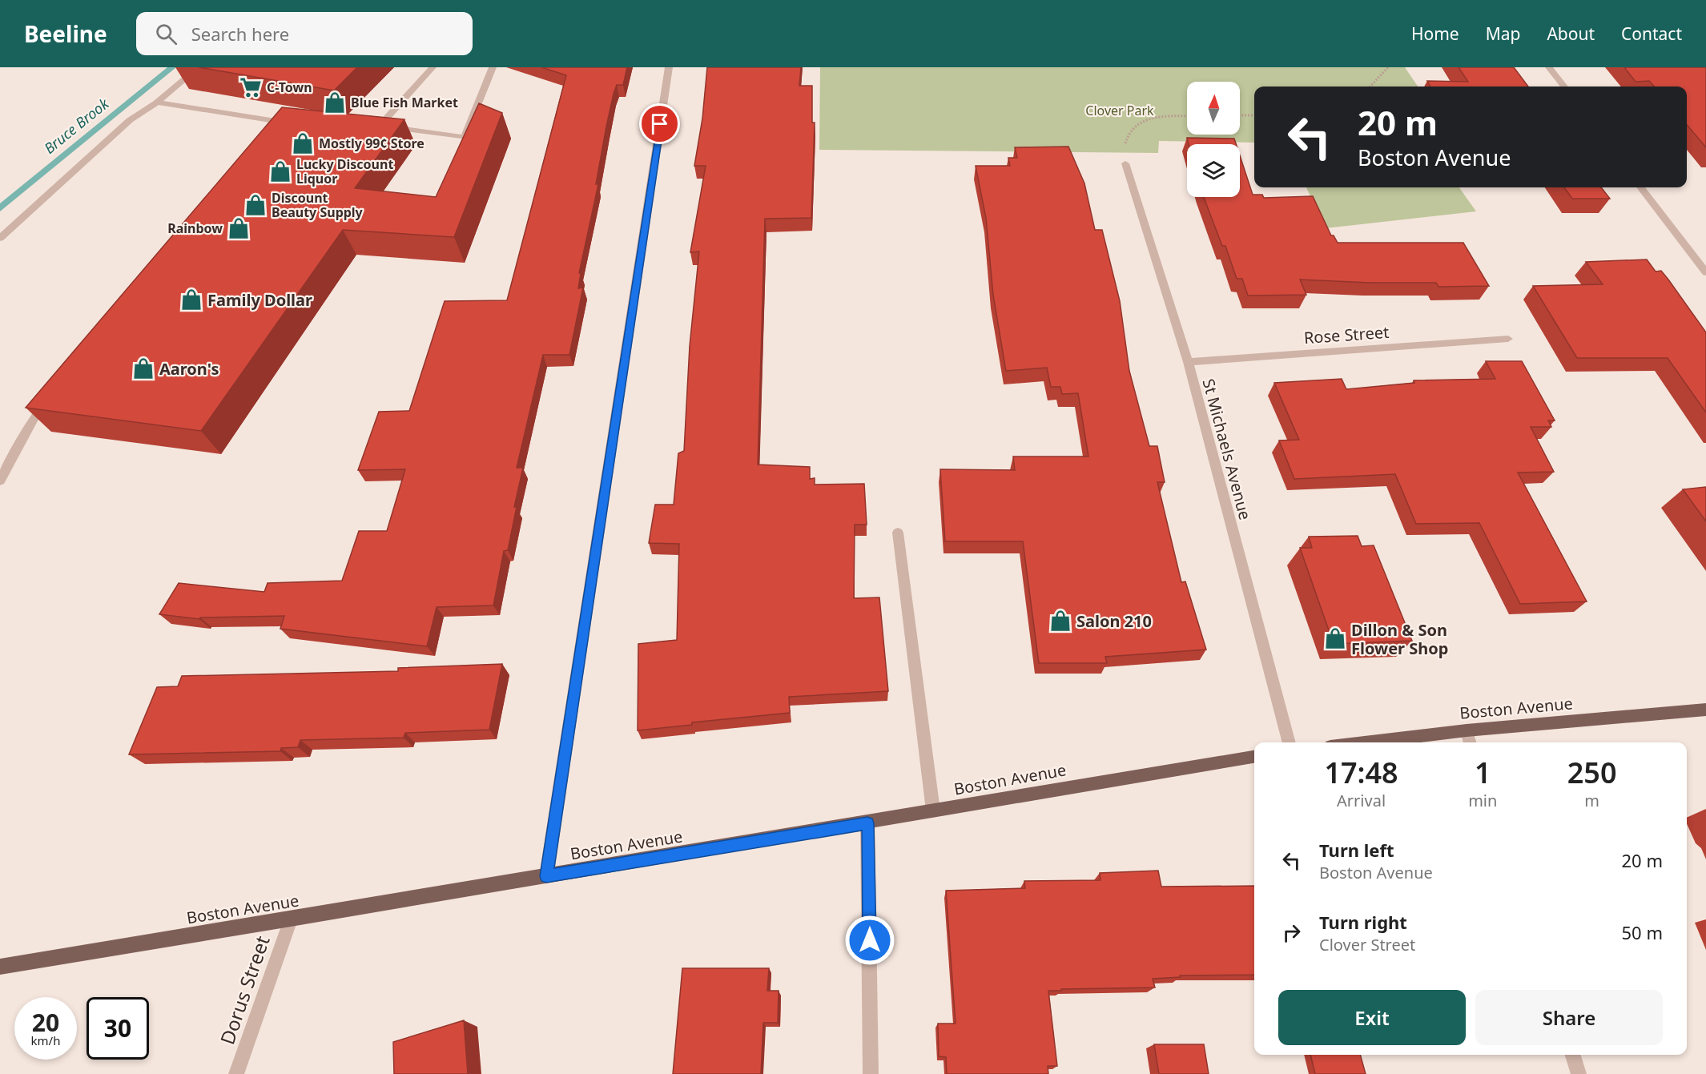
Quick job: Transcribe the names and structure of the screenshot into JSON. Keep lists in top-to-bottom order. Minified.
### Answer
{"streets":{"main road":["Boston Avenue"],"street":["Rose Street","St Michaels Avenue","Dorus Street"]},"crossings":[["Rose Street","St Michaels Avenue"],["Boston Avenue","Dorus Street"]],"water":["Bruce Brook"],"parks":["Clover Park"],"places":{"supermarket":["C-Town"],"shop":["Blue Fish Market","Mostly 99¢ Store","Lucky Discount Liquor","Discount Beauty Supply","Rainbow","Family Dollar","Aaron's","Salon 210","Dillon & Son Flower Shop"]},"north":"top","page":{"header":"Beeline","search":"Search here","nav":["Home","Map","About","Contact"],"turn":["20 m","Boston Avenue"],"eta":["17:48","Arrival","1","min","250","m"],"list":[{"name":"Turn left","note":"Boston Avenue","value":"20 m"},{"name":"Turn right","note":"Clover Street","value":"50 m"}],"buttons":["Exit","Share"],"speed":"20 km/h","limit":"30"}}
